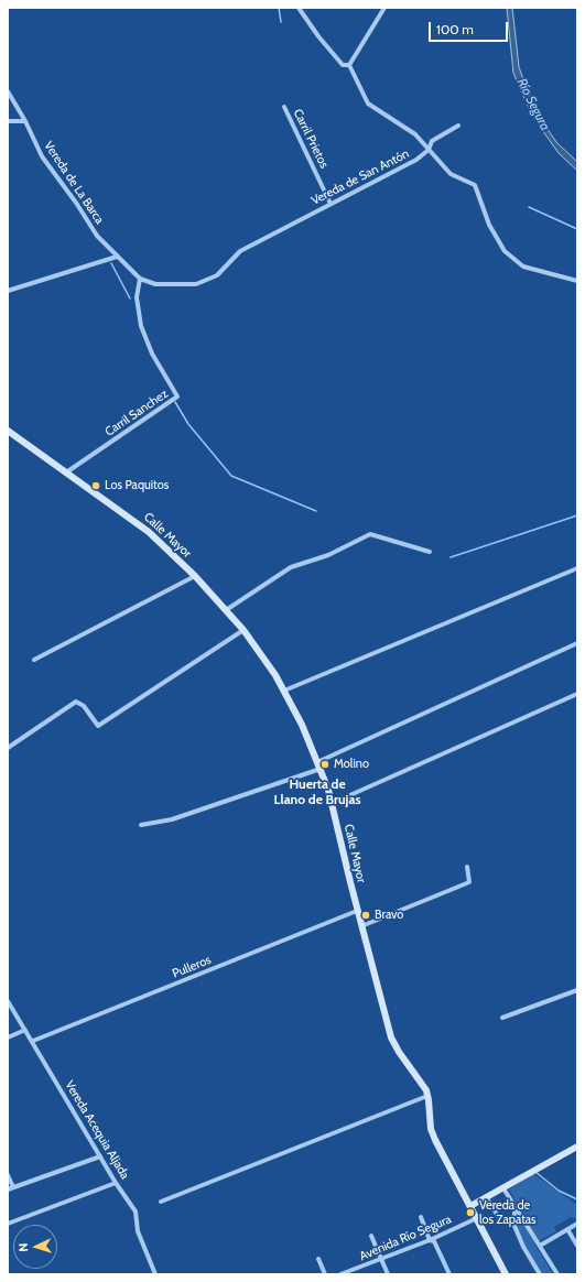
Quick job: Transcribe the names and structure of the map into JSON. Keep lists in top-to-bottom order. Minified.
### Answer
{"streets":{"main road":["Calle Mayor"],"street":["Carril Prietos","Vereda de San Antón","Vereda de La Barca","Carril Sanchez","Pulleros","Vereda Acequia Aljada","Avenida Río Segura"]},"crossings":[["Carril Prietos","Vereda de San Antón"],["Vereda de San Antón","Vereda de La Barca"],["Vereda de San Antón","Carril Sanchez"],["Carril Sanchez","Calle Mayor"],["Calle Mayor","Pulleros"],["Calle Mayor","Avenida Río Segura"],["Pulleros","Vereda Acequia Aljada"]],"districts":["Huerta de Llano de Brujas"],"water":["Río Segura"],"places":["Los Paquitos","Molino","Bravo","Vereda de los Zapatas"],"scale_bar":"100 m","north":"left"}
